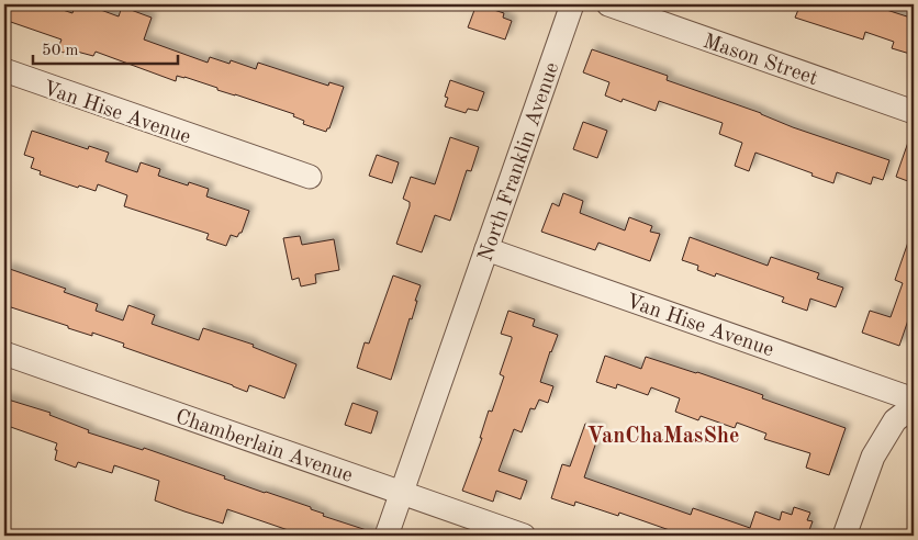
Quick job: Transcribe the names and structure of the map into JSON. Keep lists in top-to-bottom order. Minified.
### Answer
{"streets":{"street":["Mason Street","Van Hise Avenue","North Franklin Avenue","Chamberlain Avenue"]},"crossings":[["Van Hise Avenue","North Franklin Avenue"],["North Franklin Avenue","Chamberlain Avenue"]],"districts":["VanChaMasShe"],"scale_bar":"50 m"}
